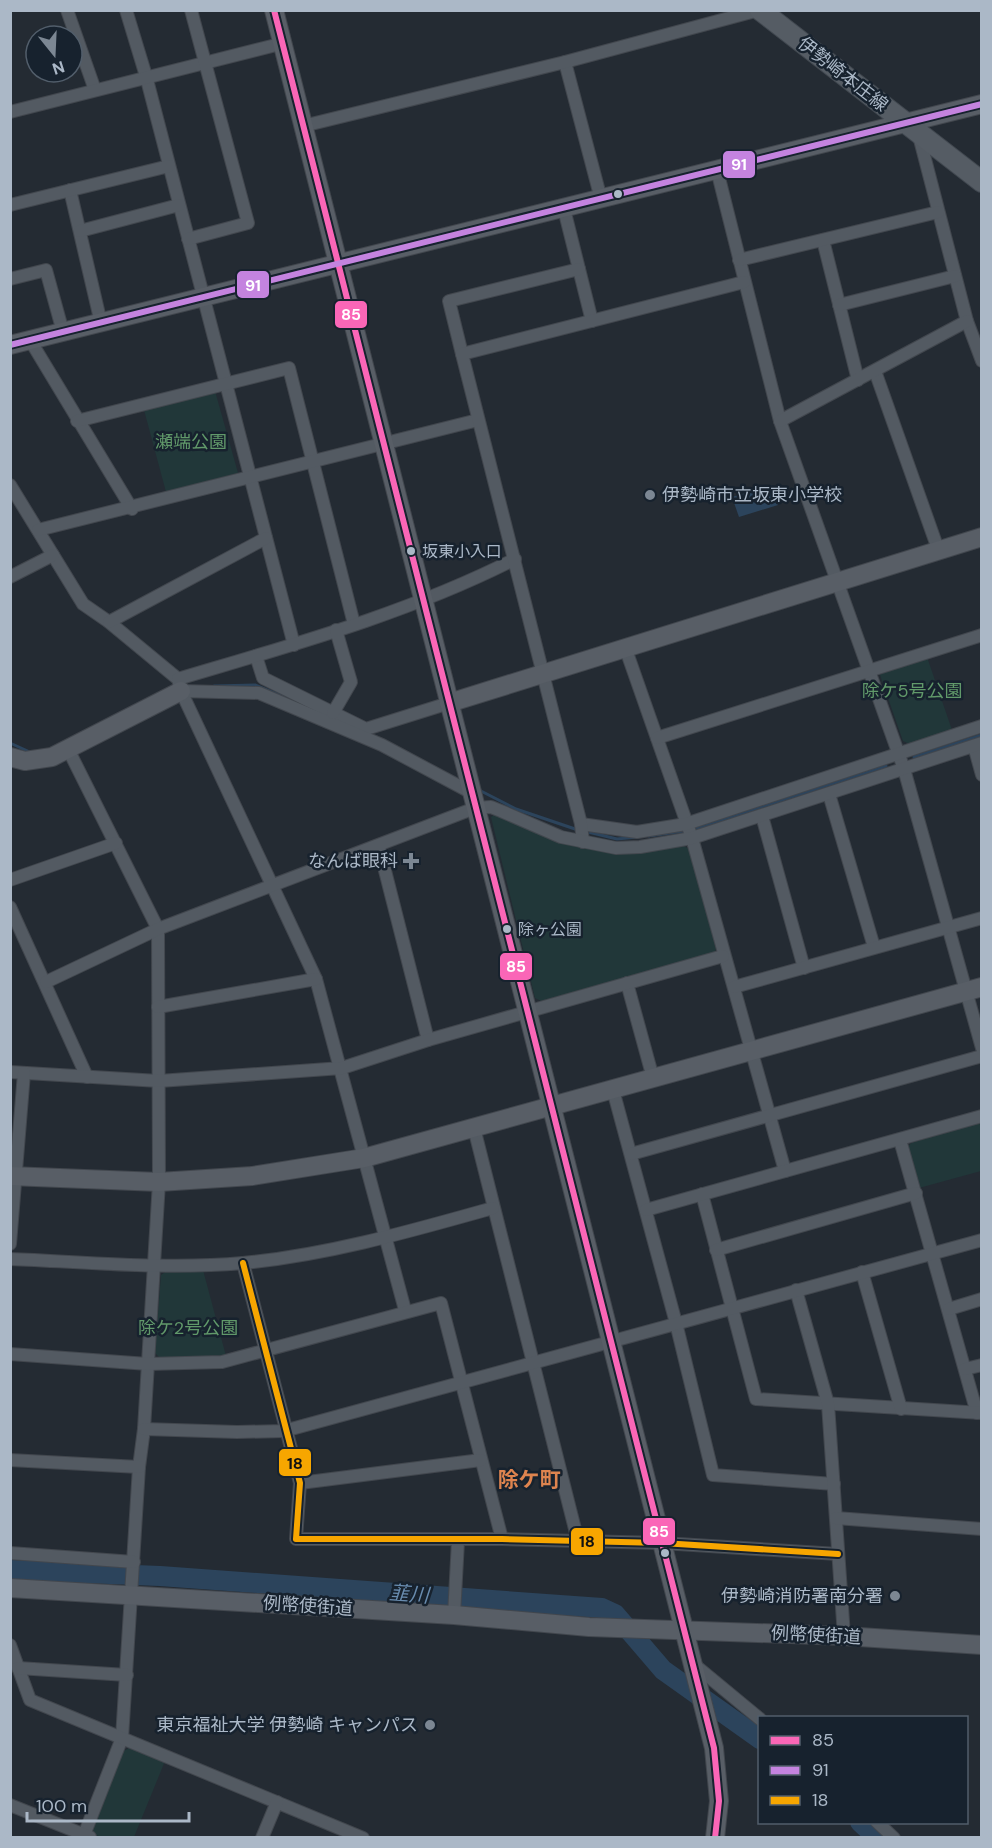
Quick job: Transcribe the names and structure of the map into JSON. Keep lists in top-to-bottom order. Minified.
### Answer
{"streets":{"main road":["伊勢崎本庄線"],"street":["例幣使街道"]},"districts":["除ケ町"],"water":["韮川"],"parks":["瀬端公園","除ケ5号公園","除ケ2号公園"],"places":{"other":["伊勢崎市立坂東小学校","坂東小入口","除ヶ公園","伊勢崎消防署南分署","東京福祉大学 伊勢崎 キャンパス"],"health":["なんば眼科"]},"lines":["transit line 85","transit line 91","transit line 18"],"legend":["85","91","18"],"scale_bar":"100 m","north":"bottom"}
